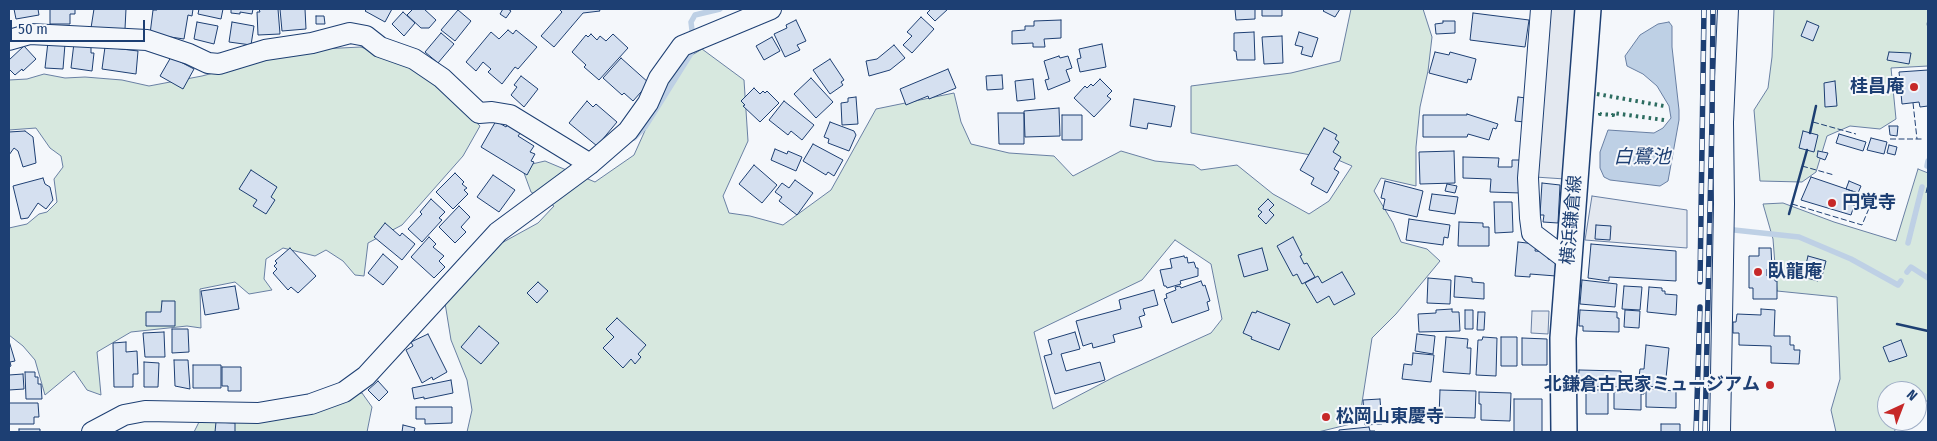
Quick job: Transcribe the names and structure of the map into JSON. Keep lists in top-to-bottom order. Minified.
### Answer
{"streets":{"main road":["横浜鎌倉線"]},"water":["白鷺池"],"places":["桂昌庵","円覚寺","臥龍庵","北鎌倉古民家ミュージアム","松岡山東慶寺"],"scale_bar":"50 m","north":"top right"}
